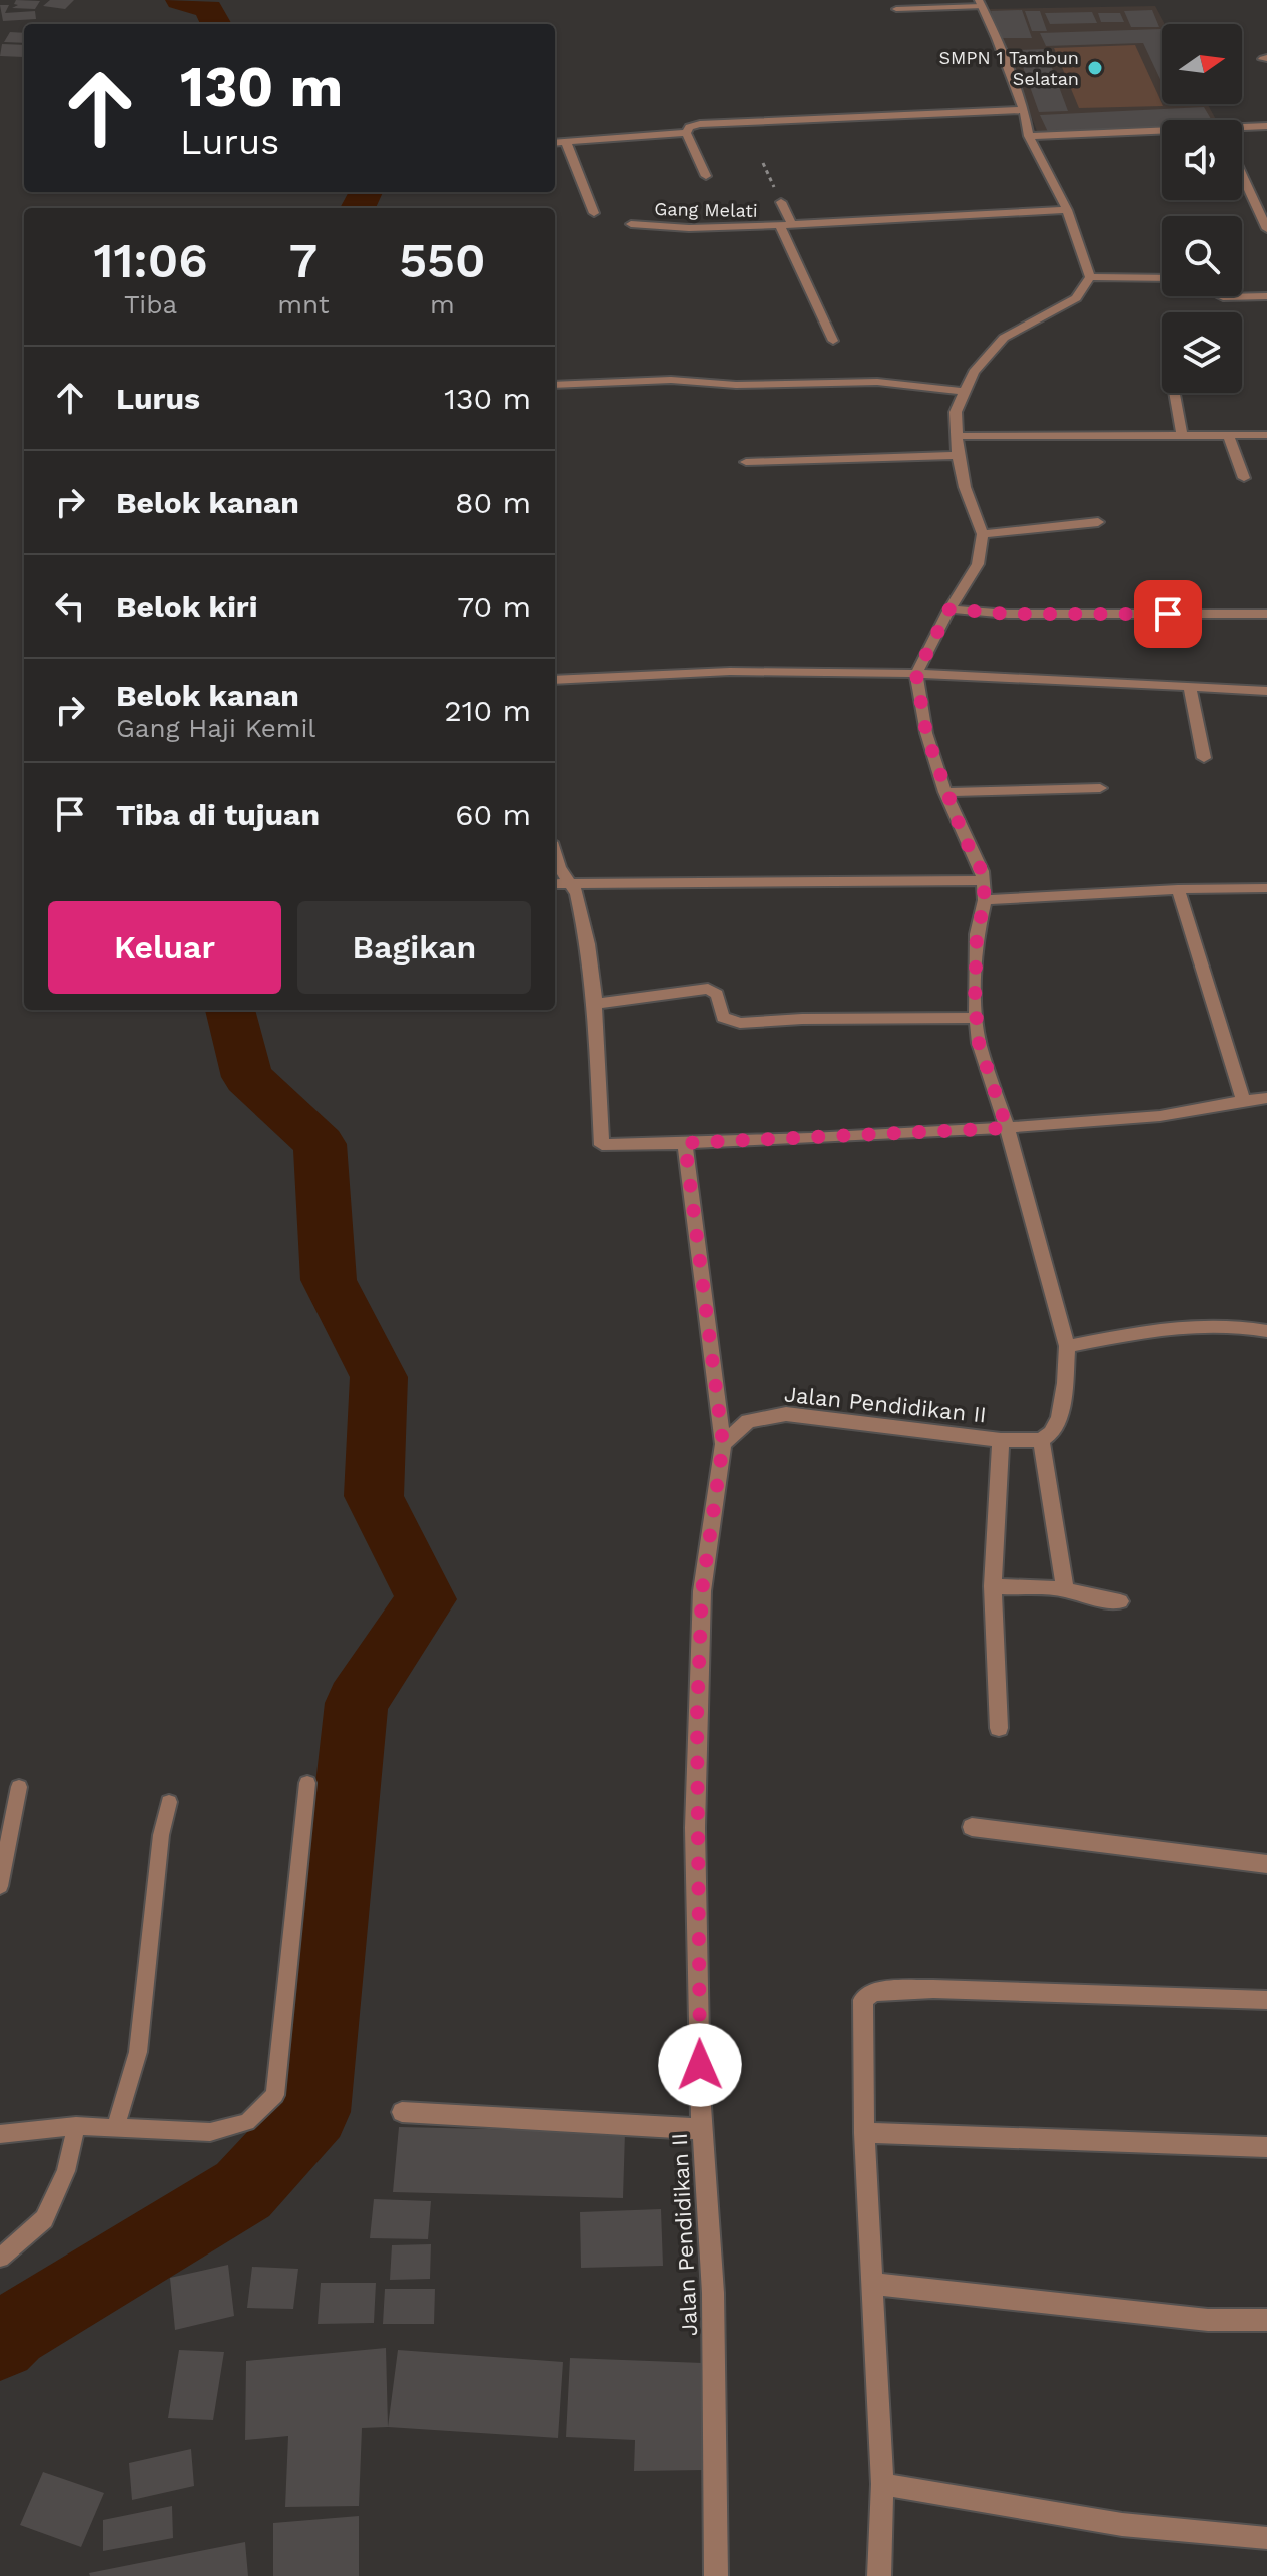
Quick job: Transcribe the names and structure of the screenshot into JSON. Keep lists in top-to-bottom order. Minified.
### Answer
{"streets":{"street":["Gang Melati","Jalan Pendidikan II"]},"places":["SMPN 1 Tambun Selatan"],"north":"right","page":{"turn":["130 m","Lurus"],"eta":["11:06","Tiba","7","mnt","550","m"],"list":[{"name":"Lurus","value":"130 m"},{"name":"Belok kanan","value":"80 m"},{"name":"Belok kiri","value":"70 m"},{"name":"Belok kanan","note":"Gang Haji Kemil","value":"210 m"},{"name":"Tiba di tujuan","value":"60 m"}],"buttons":["Keluar","Bagikan"]}}
